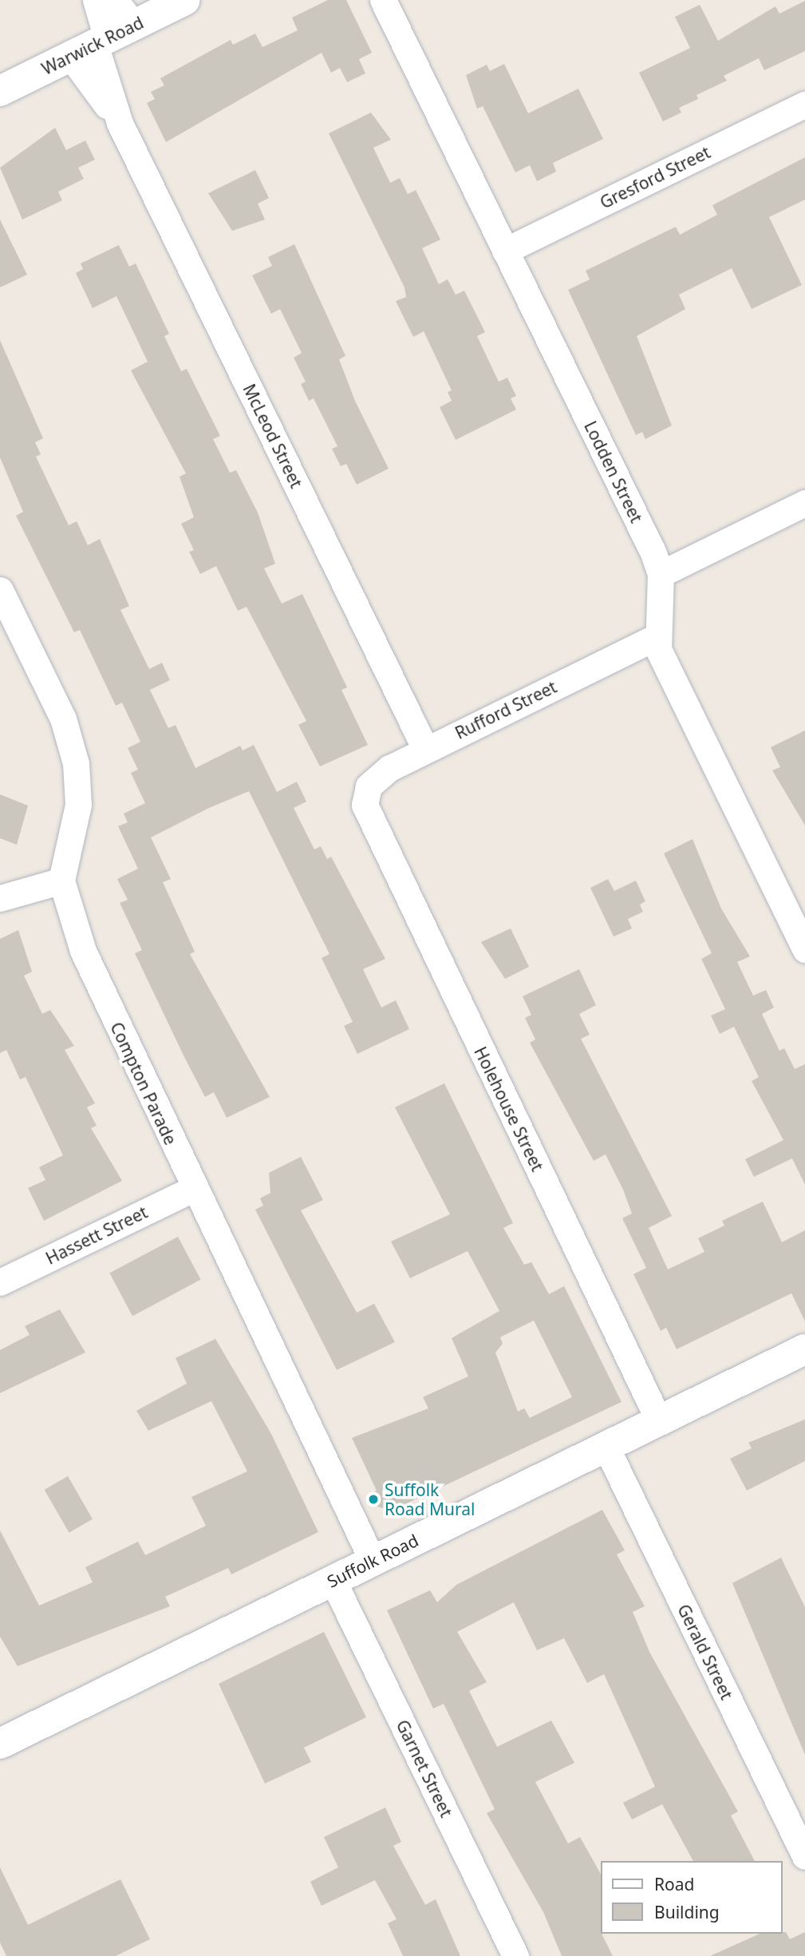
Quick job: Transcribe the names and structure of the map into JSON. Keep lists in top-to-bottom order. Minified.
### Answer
{"streets":{"street":["Warwick Road","Gresford Street","McLeod Street","Lodden Street","Rufford Street","Compton Parade","Holehouse Street","Hassett Street","Suffolk Road","Gerald Street","Garnet Street"]},"crossings":[["Warwick Road","McLeod Street"],["Gresford Street","Lodden Street"],["McLeod Street","Rufford Street"],["Rufford Street","Holehouse Street"],["Compton Parade","Hassett Street"],["Compton Parade","Suffolk Road"],["Holehouse Street","Suffolk Road"],["Suffolk Road","Gerald Street"],["Suffolk Road","Garnet Street"]],"places":["Suffolk Road Mural"],"legend":["Road","Building"]}
